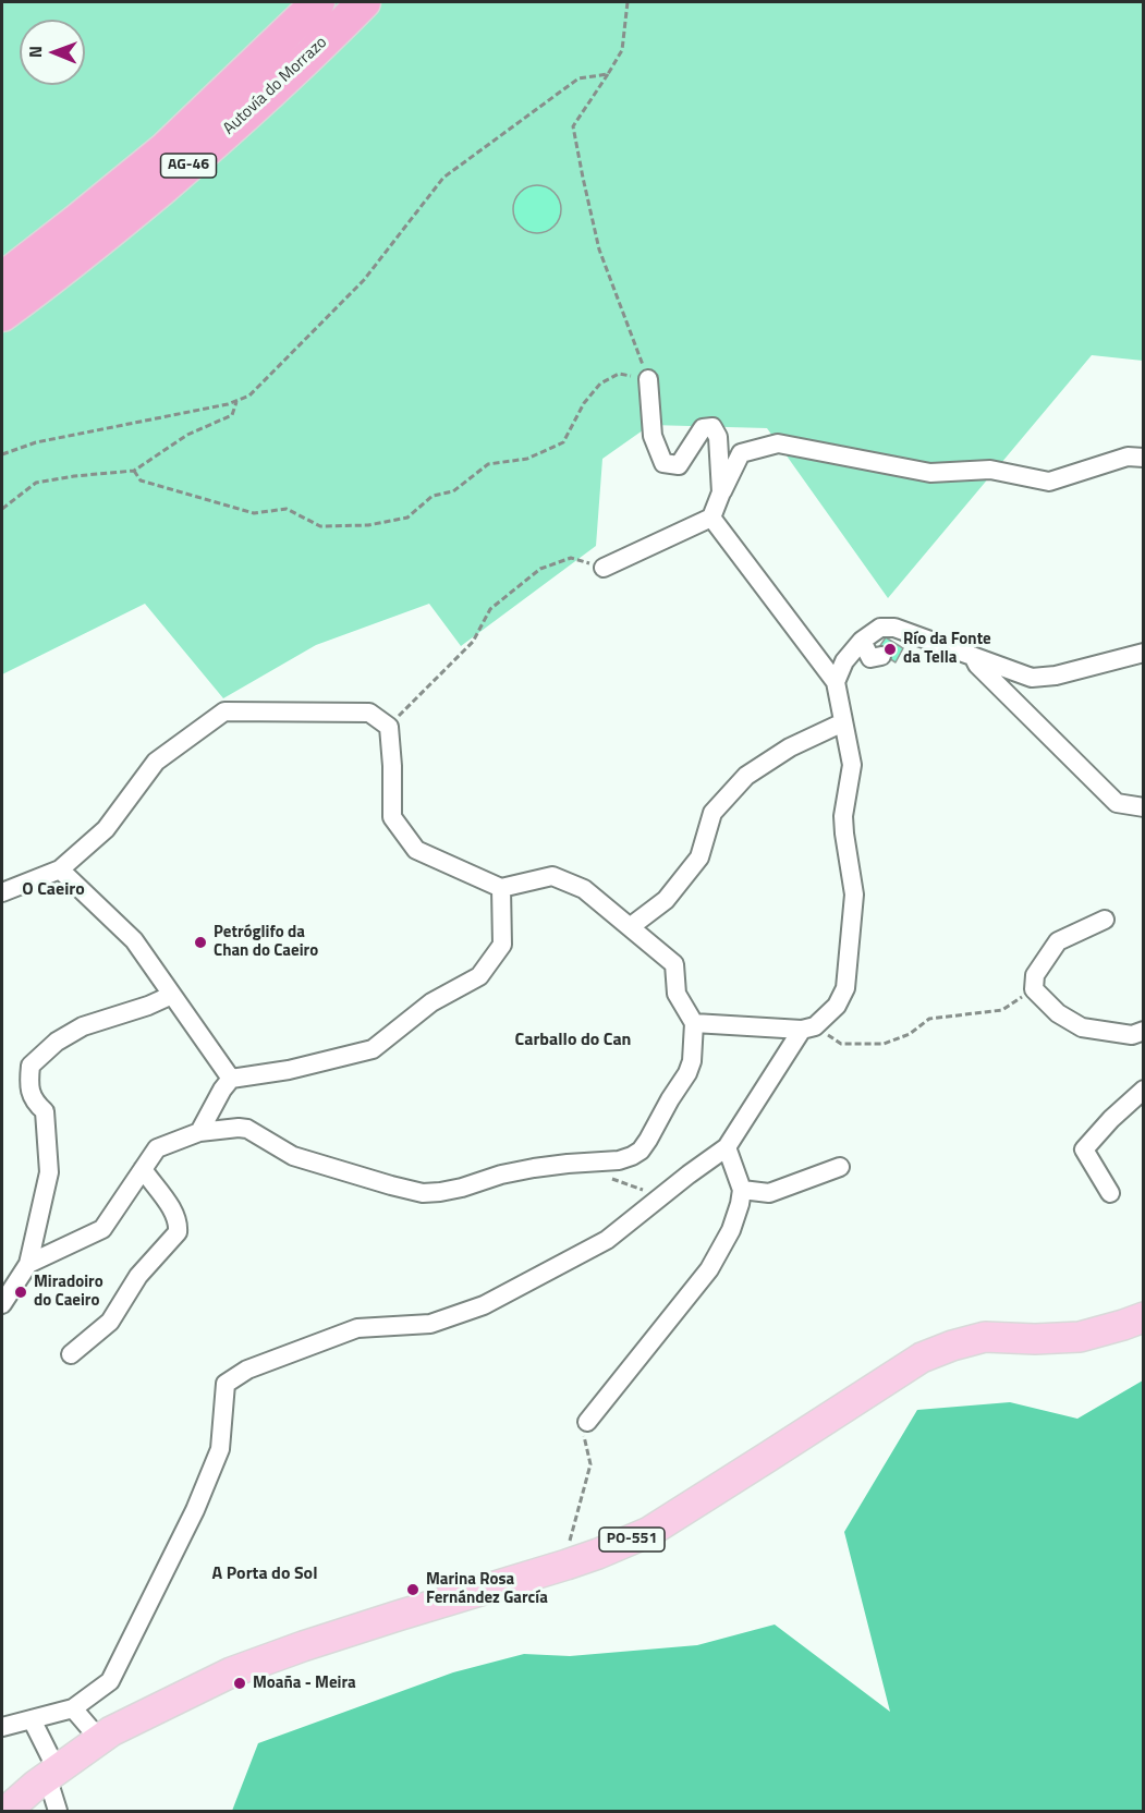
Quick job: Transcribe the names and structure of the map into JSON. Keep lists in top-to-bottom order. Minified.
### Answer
{"streets":{"highway":["Autovía do Morrazo","AG-46"],"main road":["PO-551"]},"districts":["O Caeiro","Carballo do Can","A Porta do Sol"],"places":["Río da Fonte da Tella","Petróglifo da Chan do Caeiro","Miradoiro do Caeiro","Marina Rosa Fernández García","Moaña - Meira"],"north":"left"}
